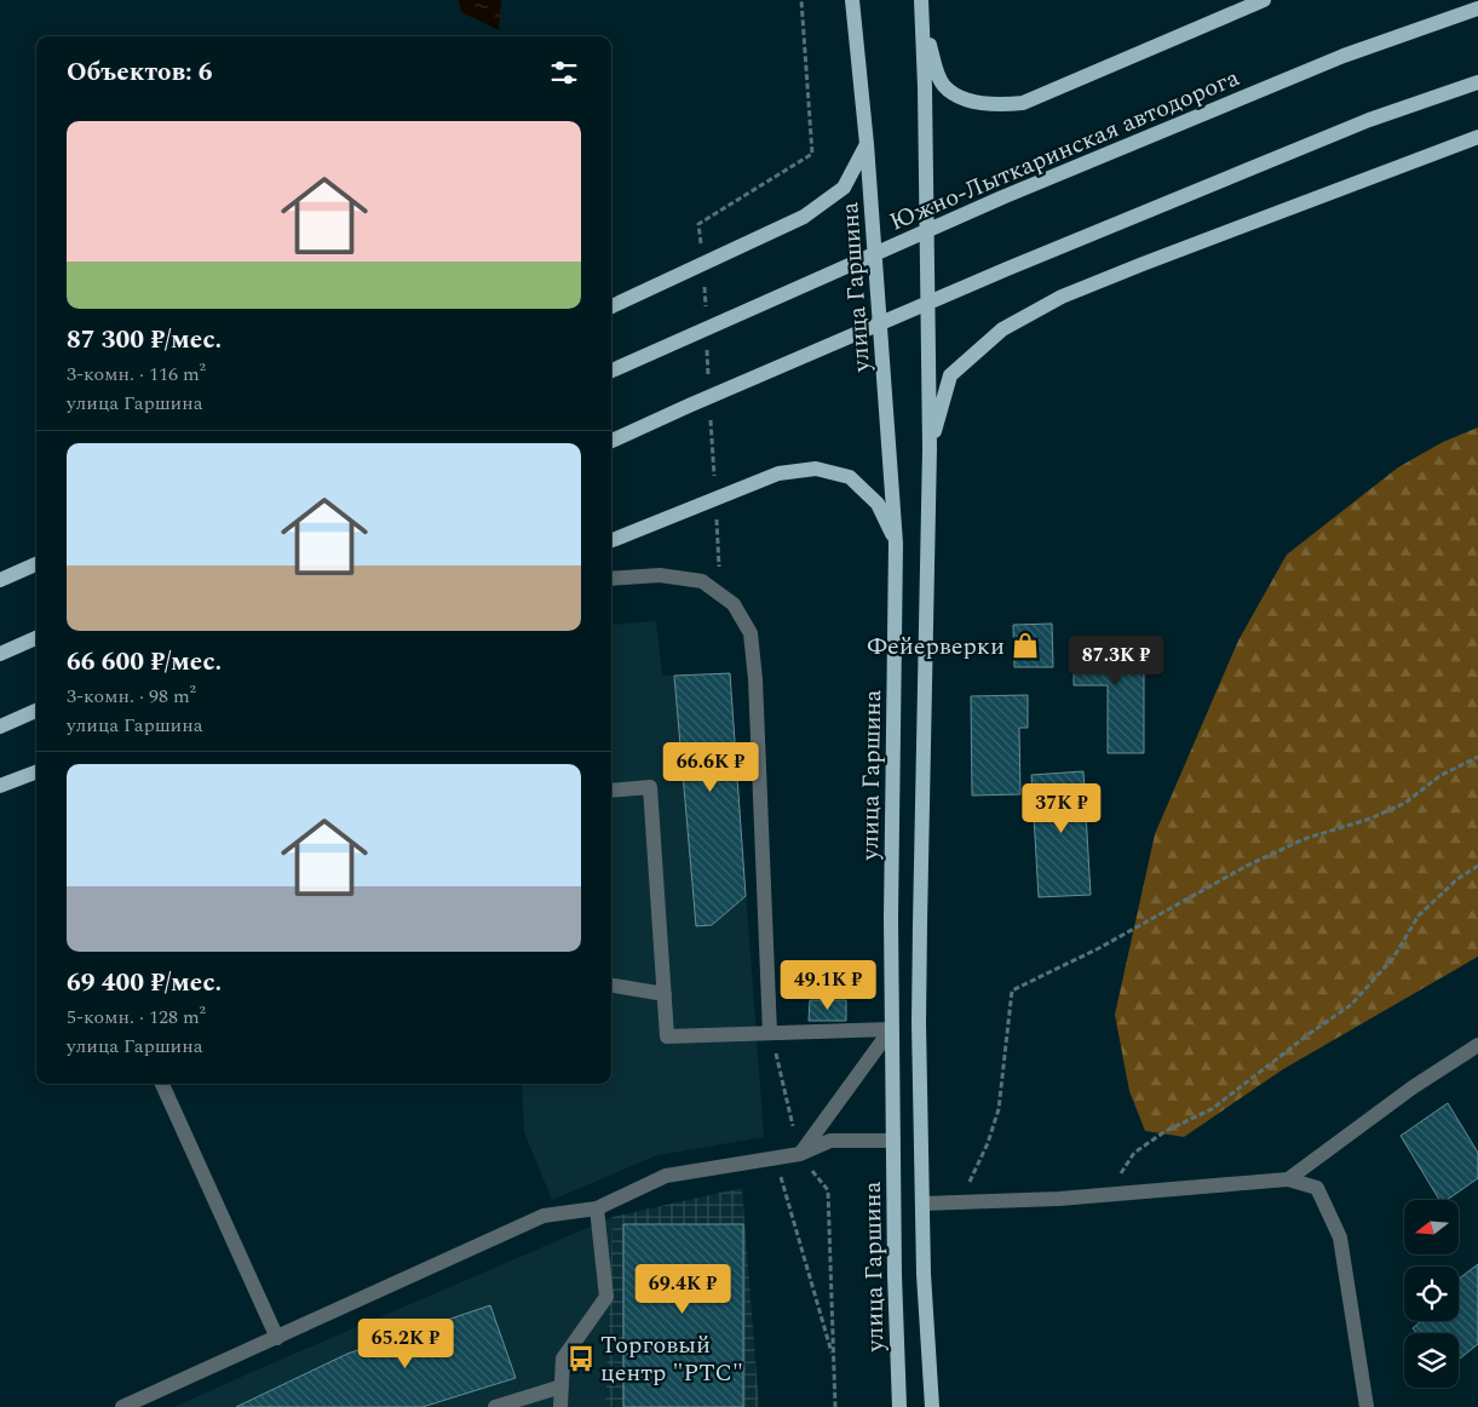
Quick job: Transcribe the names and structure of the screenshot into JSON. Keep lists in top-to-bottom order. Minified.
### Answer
{"streets":{"main road":["Южно-Лыткаринская автодорога","улица Гаршина"]},"places":{"shop":["Фейерверки"],"bus stop":["Торговый центр \"РТС\""]},"north":"left","page":{"heading":"Объектов: 6","list":[{"name":"87 300 ₽/мес.","note":"3-комн. · 116 m² · улица Гаршина"},{"name":"66 600 ₽/мес.","note":"3-комн. · 98 m² · улица Гаршина"},{"name":"69 400 ₽/мес.","note":"5-комн. · 128 m² · улица Гаршина"}],"price":["87.3K ₽","66.6K ₽","37K ₽","49.1K ₽","69.4K ₽","65.2K ₽"]}}
